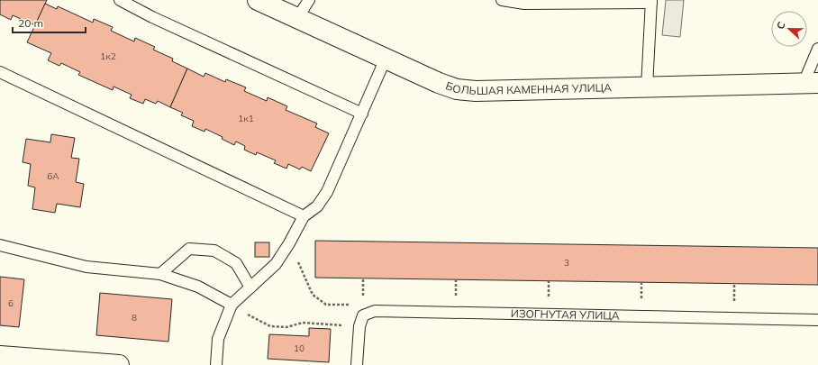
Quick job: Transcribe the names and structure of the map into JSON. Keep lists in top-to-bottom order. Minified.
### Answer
{"streets":{"street":["БОЛЬШАЯ КАМЕННАЯ УЛИЦА"],"lane":["ИЗОГНУТАЯ УЛИЦА"]},"house_numbers":["1к2","1к1","6А","3","6","8","10"],"scale_bar":"20 m","north":"left"}
